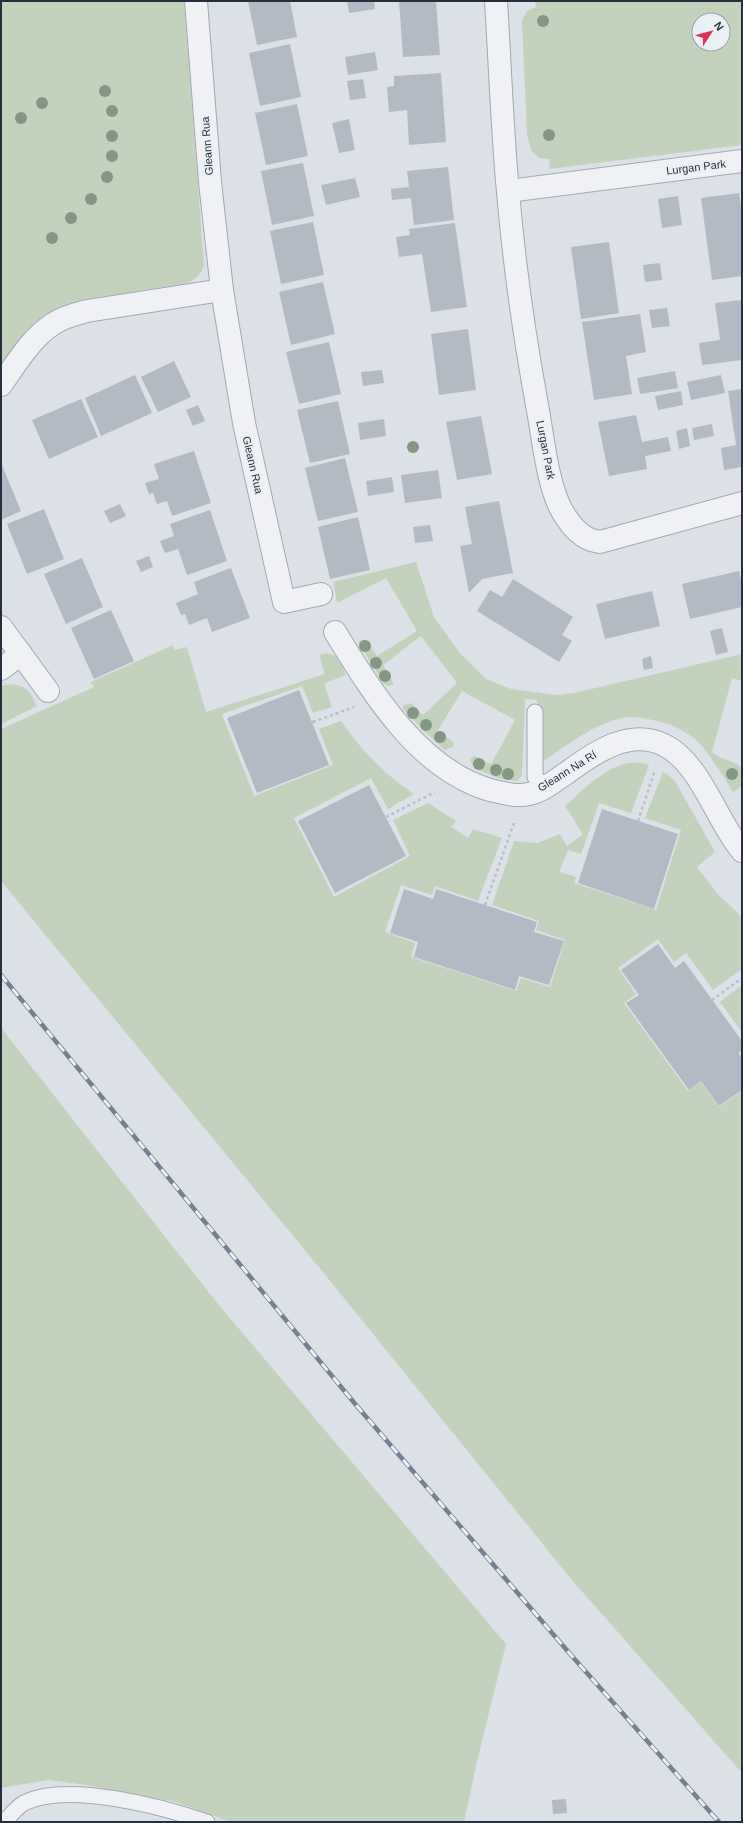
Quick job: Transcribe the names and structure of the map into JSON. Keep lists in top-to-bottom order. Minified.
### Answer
{"streets":{"street":["Gleann Rua","Lurgan Park","Gleann Na Rí"]},"north":"top right"}
